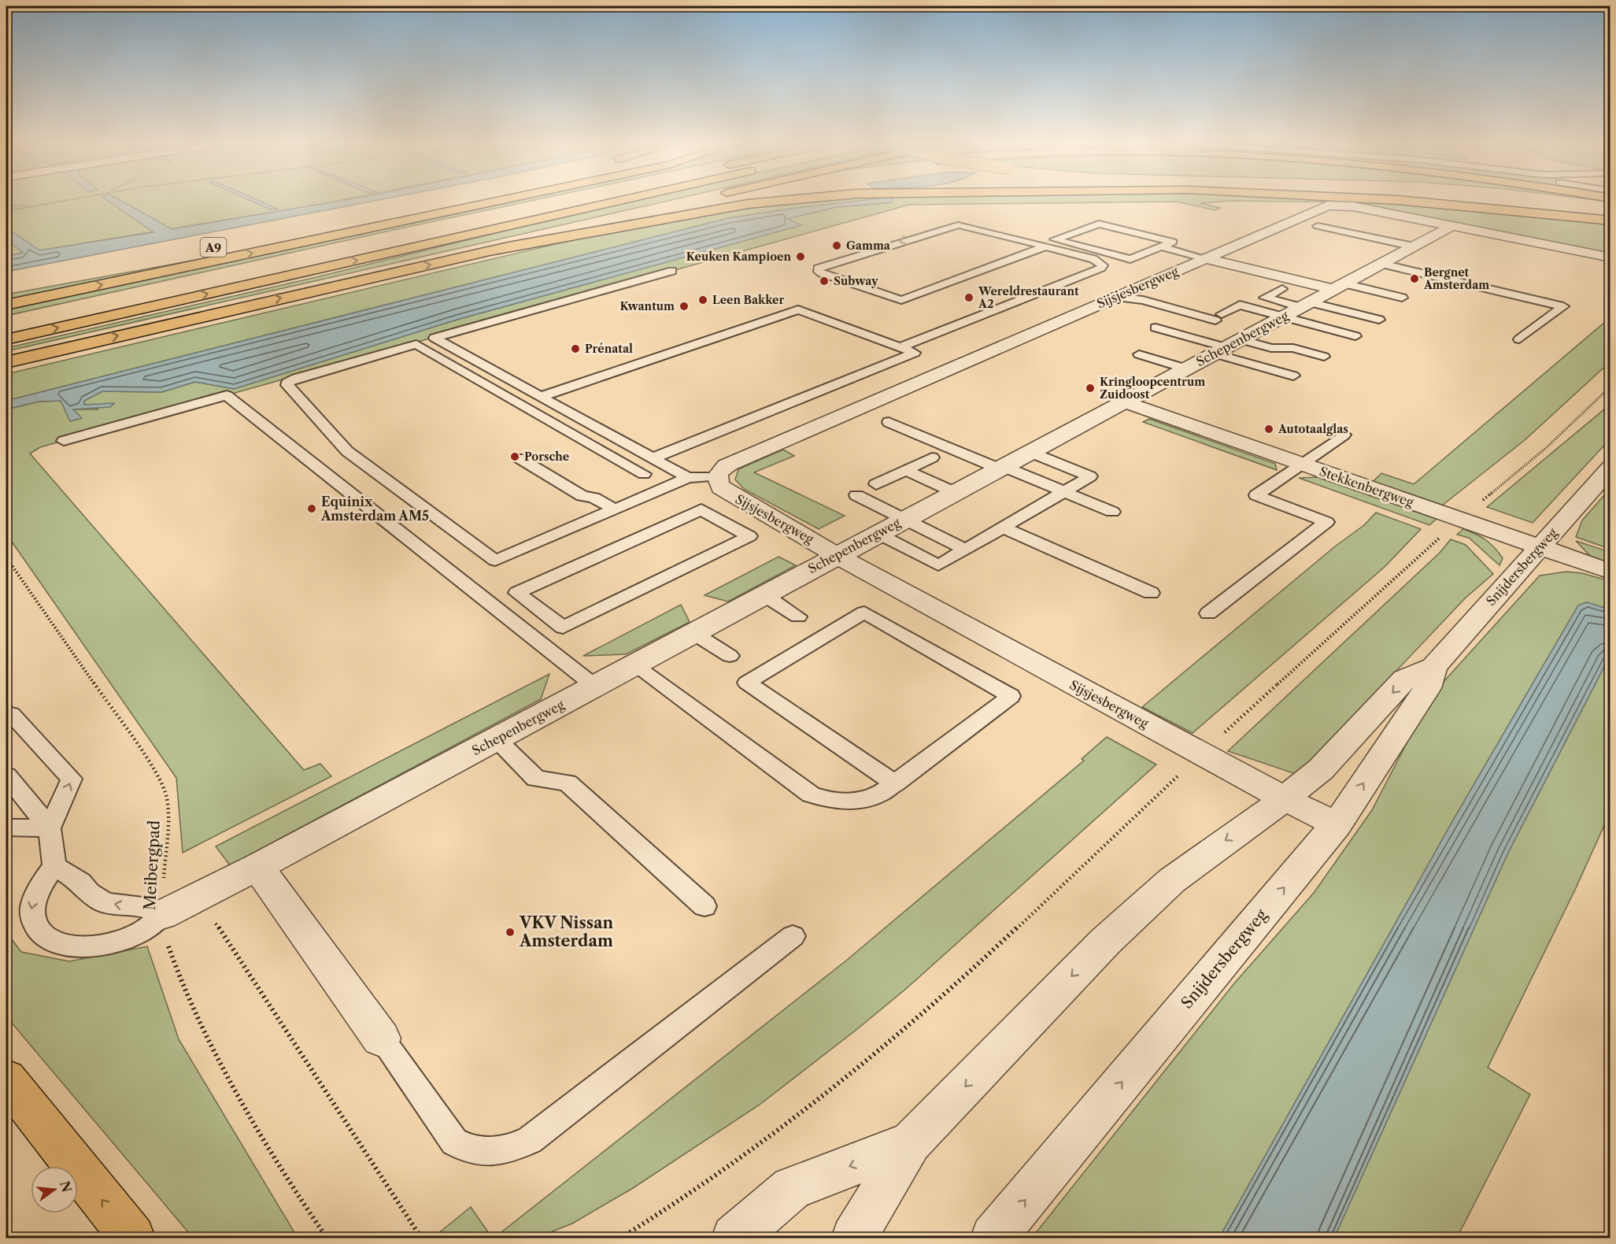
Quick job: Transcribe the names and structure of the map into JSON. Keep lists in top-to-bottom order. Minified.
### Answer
{"streets":{"highway":["A9"],"street":["Sijsjesbergweg","Schepenbergweg","Stekkenbergweg","Snijdersbergweg"],"path":["Meibergpad"]},"crossings":[["Sijsjesbergweg","Schepenbergweg"],["Sijsjesbergweg","Snijdersbergweg"],["Schepenbergweg","Stekkenbergweg"],["Schepenbergweg","Meibergpad"],["Stekkenbergweg","Snijdersbergweg"]],"places":["Gamma","Keuken Kampioen","Bergnet Amsterdam","Subway","Wereldrestaurant A2","Leen Bakker","Kwantum","Prénatal","Kringloopcentrum Zuidoost","Autotaalglas","Porsche","Equinix Amsterdam AM5","VKV Nissan Amsterdam"],"north":"right"}
